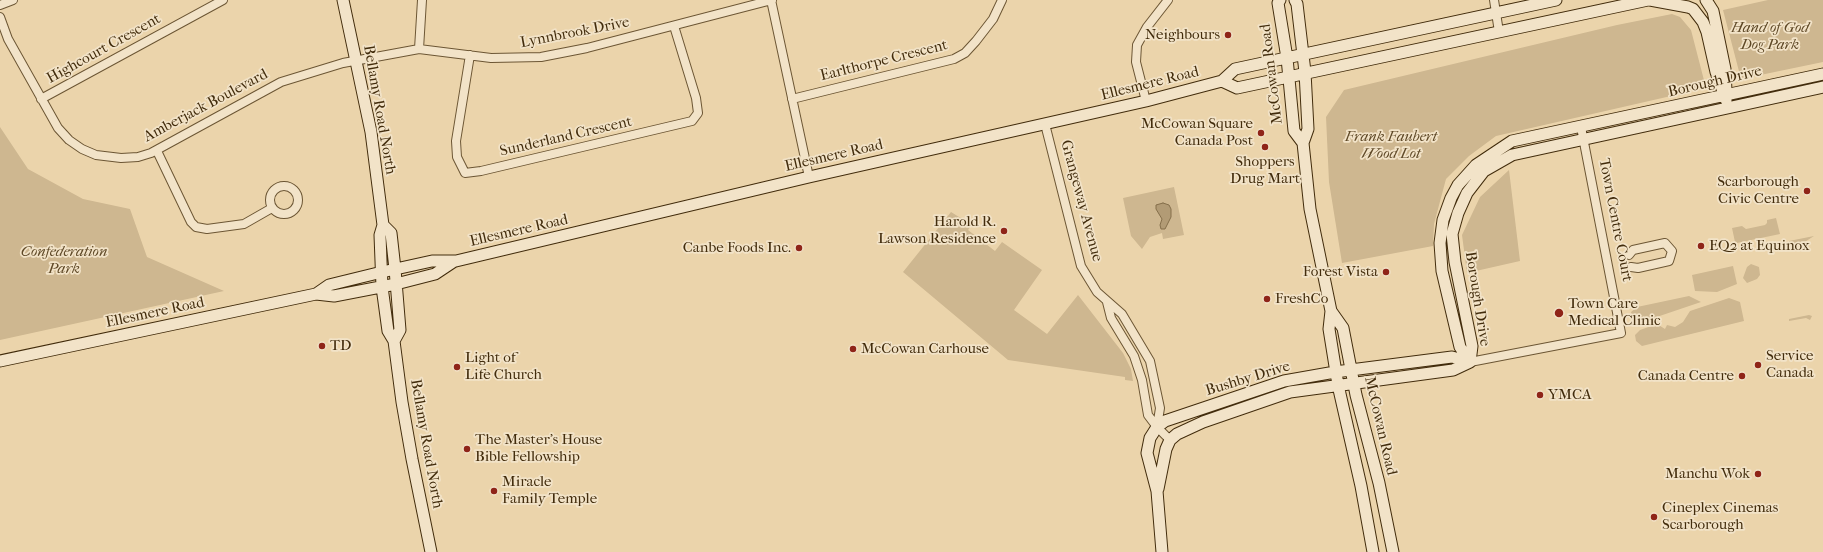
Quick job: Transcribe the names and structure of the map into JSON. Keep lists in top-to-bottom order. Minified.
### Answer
{"streets":{"main road":["McCowan Road","Borough Drive","Ellesmere Road","Bellamy Road North","Grangeway Avenue","Town Centre Court","Bushby Drive"],"street":["Lynnbrook Drive","Highcourt Crescent","Earlthorpe Crescent","Amberjack Boulevard","Sunderland Crescent"]},"crossings":[["Lynnbrook Drive","Amberjack Boulevard"],["Lynnbrook Drive","Bellamy Road North"],["Lynnbrook Drive","Sunderland Crescent"],["Highcourt Crescent","Amberjack Boulevard"],["McCowan Road","Ellesmere Road"],["McCowan Road","Town Centre Court"],["McCowan Road","Bushby Drive"],["Borough Drive","Town Centre Court"],["Ellesmere Road","Bellamy Road North"],["Ellesmere Road","Grangeway Avenue"],["Amberjack Boulevard","Bellamy Road North"],["Grangeway Avenue","Bushby Drive"],["Town Centre Court","Bushby Drive"]],"parks":["Hand of God Dog Park","Frank Faubert Wood Lot","Confederation Park"],"places":["Neighbours","McCowan Square Canada Post","Shoppers Drug Mart","Scarborough Civic Centre","Harold R. Lawson Residence","EQ2 at Equinox","Canbe Foods Inc.","Forest Vista","FreshCo","Town Care Medical Clinic","TD","McCowan Carhouse","Service Canada","Light of Life Church","Canada Centre","YMCA","The Master's House Bible Fellowship","Manchu Wok","Miracle Family Temple","Cineplex Cinemas Scarborough"]}
